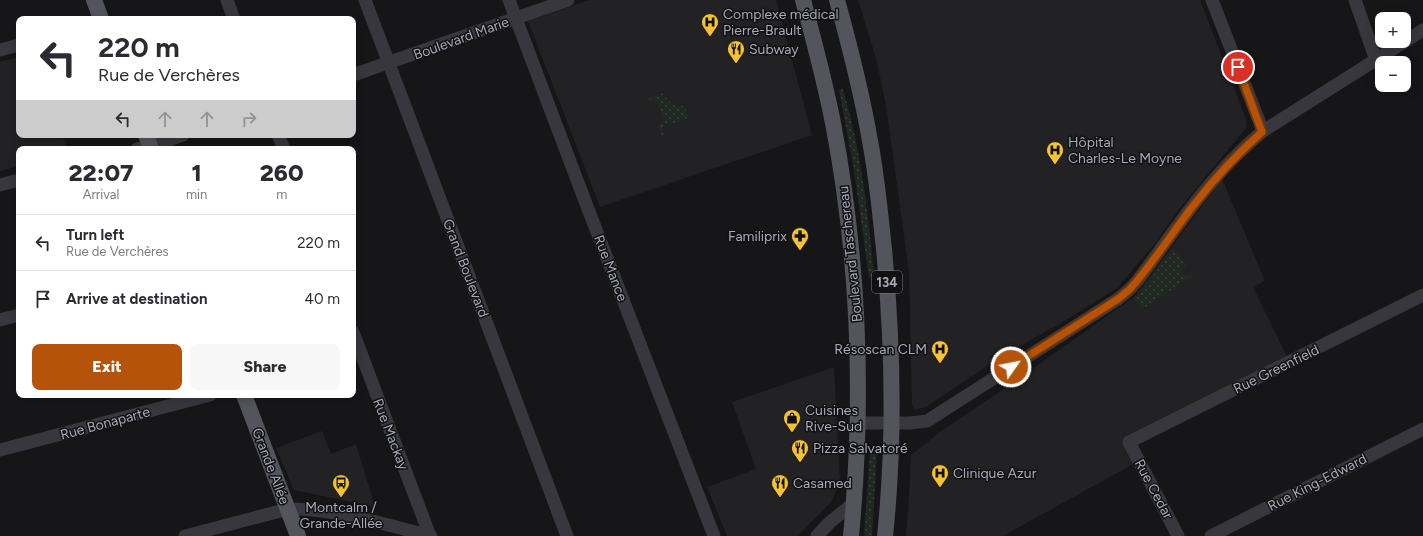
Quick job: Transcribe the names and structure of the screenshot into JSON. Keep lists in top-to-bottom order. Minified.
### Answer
{"streets":{"main road":["Boulevard Taschereau","134","Grande Allée"],"street":["Boulevard Marie","Grand Boulevard","Rue Mance","Rue Greenfield","Rue Bonaparte","Rue Mackay","Rue King-Edward","Rue Cedar"]},"crossings":[["Boulevard Marie","Grand Boulevard"],["Boulevard Marie","Rue Mance"],["Rue Greenfield","Rue Cedar"]],"places":{"hospital":["Complexe médical Pierre-Brault","Hôpital Charles-Le Moyne","Résoscan CLM","Clinique Azur"],"restaurant":["Subway","Pizza Salvatoré","Casamed"],"pharmacy":["Familiprix"],"shop":["Cuisines Rive-Sud"],"bus stop":["Montcalm / Grande-Allée"]},"page":{"map_buttons":["+","−"],"turn":["220 m","Rue de Verchères"],"eta":["22:07","Arrival","1","min","260","m"],"list":[{"name":"Turn left","note":"Rue de Verchères","value":"220 m"},{"name":"Arrive at destination","value":"40 m"}],"buttons":["Exit","Share"]}}
